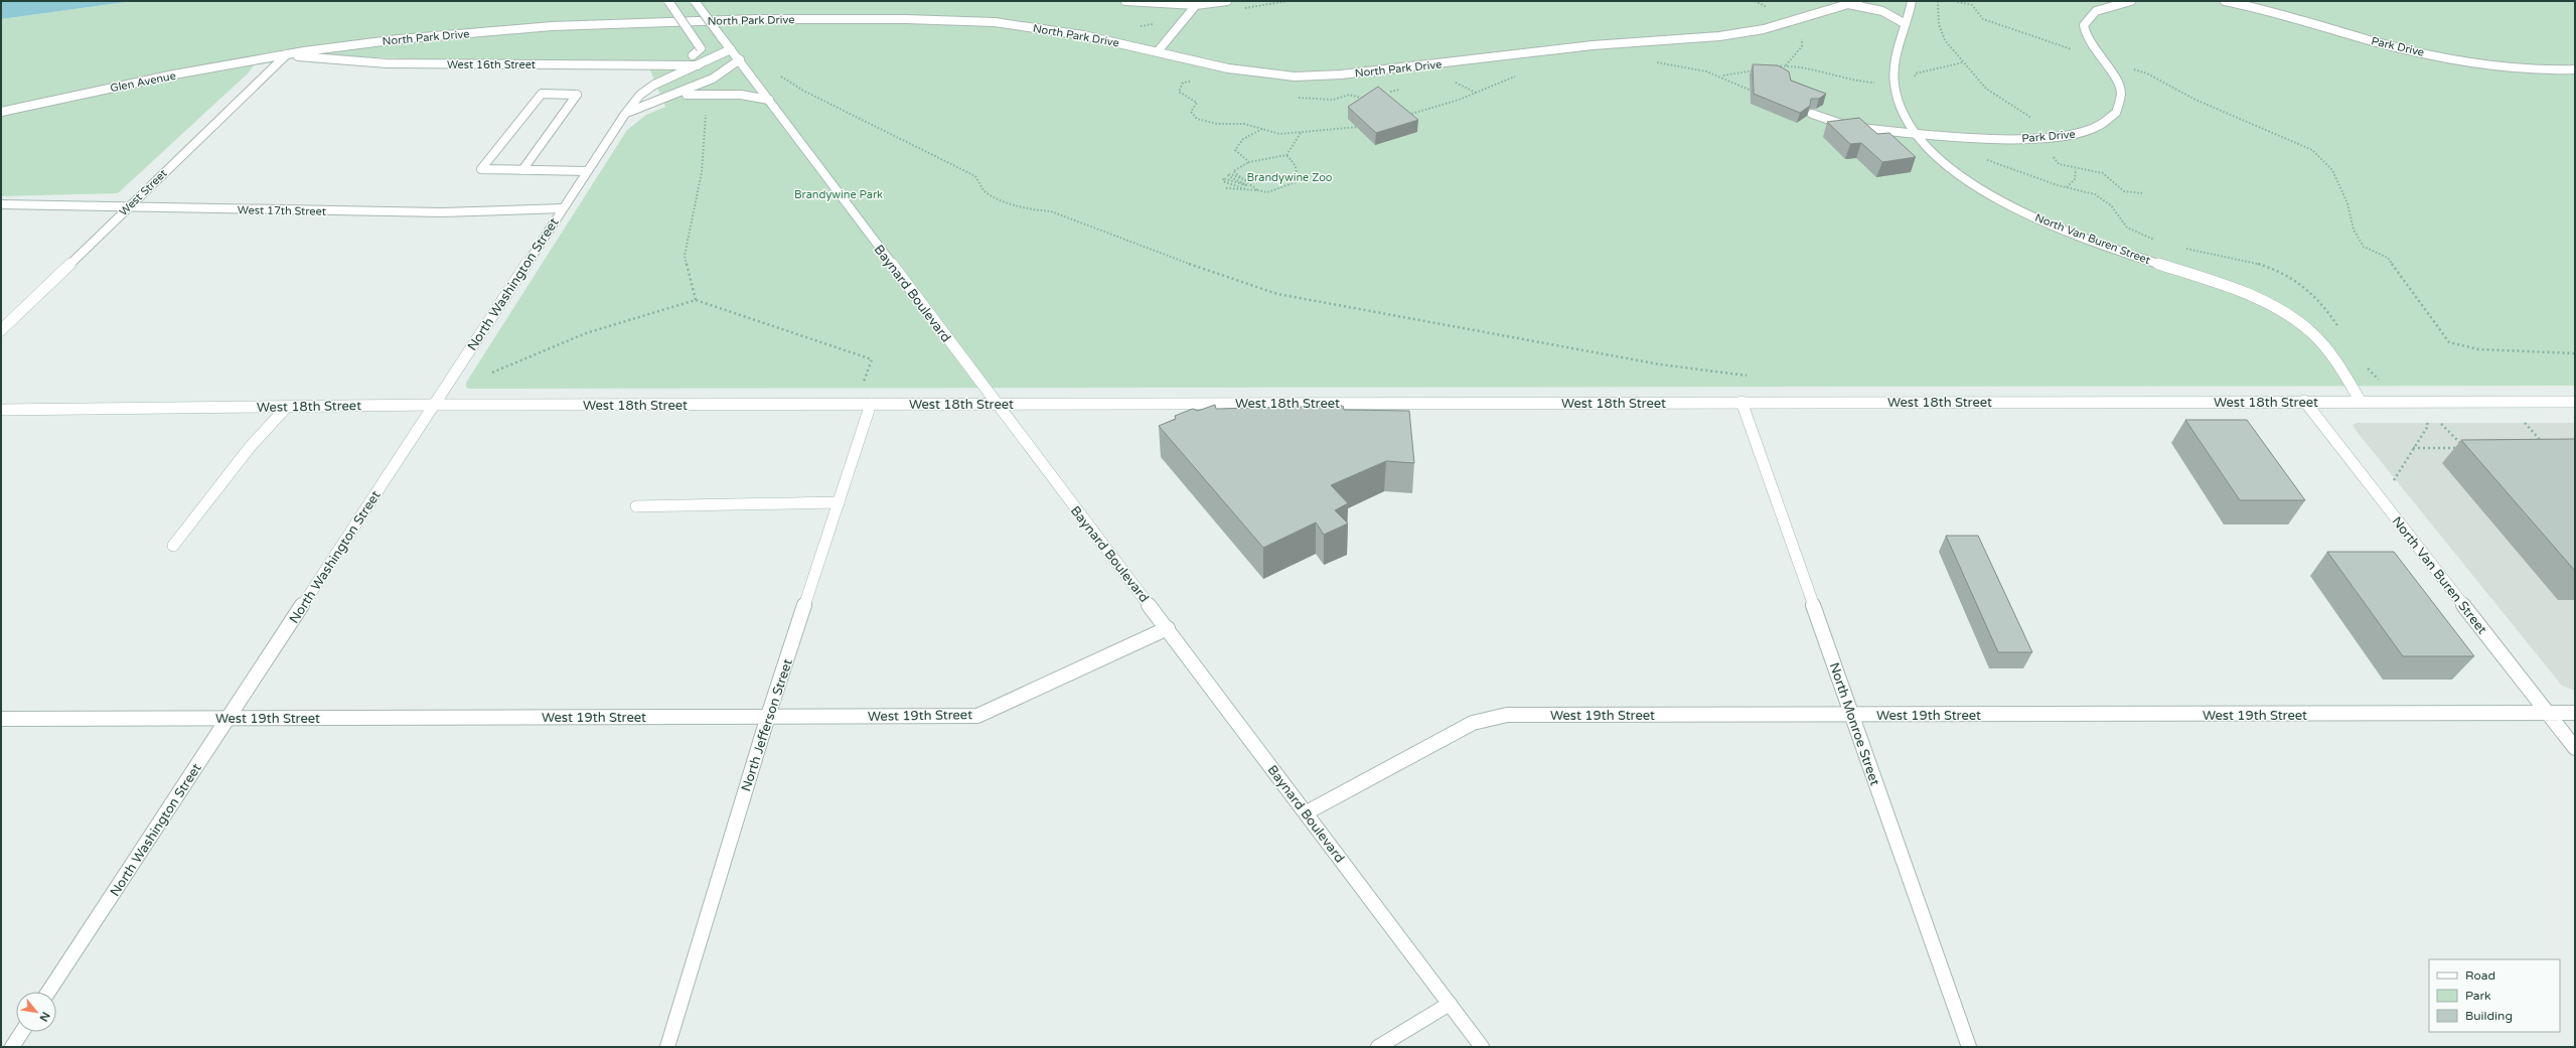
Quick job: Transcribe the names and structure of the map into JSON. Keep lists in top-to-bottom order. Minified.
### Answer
{"streets":{"street":["North Park Drive","Park Drive","West 16th Street","Glen Avenue","West Street","West 17th Street","North Van Buren Street","North Washington Street","Baynard Boulevard","West 18th Street","West 19th Street","North Monroe Street","North Jefferson Street"]},"crossings":[["North Park Drive","West 16th Street"],["North Park Drive","Glen Avenue"],["North Park Drive","West Street"],["Park Drive","North Van Buren Street"],["West 16th Street","Glen Avenue"],["West 16th Street","West Street"],["West 16th Street","North Washington Street"],["Glen Avenue","West Street"],["West Street","West 17th Street"],["West 17th Street","North Washington Street"],["North Van Buren Street","West 18th Street"],["North Van Buren Street","West 19th Street"],["North Washington Street","West 18th Street"],["North Washington Street","West 19th Street"],["Baynard Boulevard","West 18th Street"],["Baynard Boulevard","West 19th Street"],["West 18th Street","North Monroe Street"],["West 18th Street","North Jefferson Street"],["West 19th Street","North Monroe Street"],["West 19th Street","North Jefferson Street"]],"parks":["Brandywine Zoo","Brandywine Park"],"legend":["Road","Park","Building"],"north":"bottom right"}
